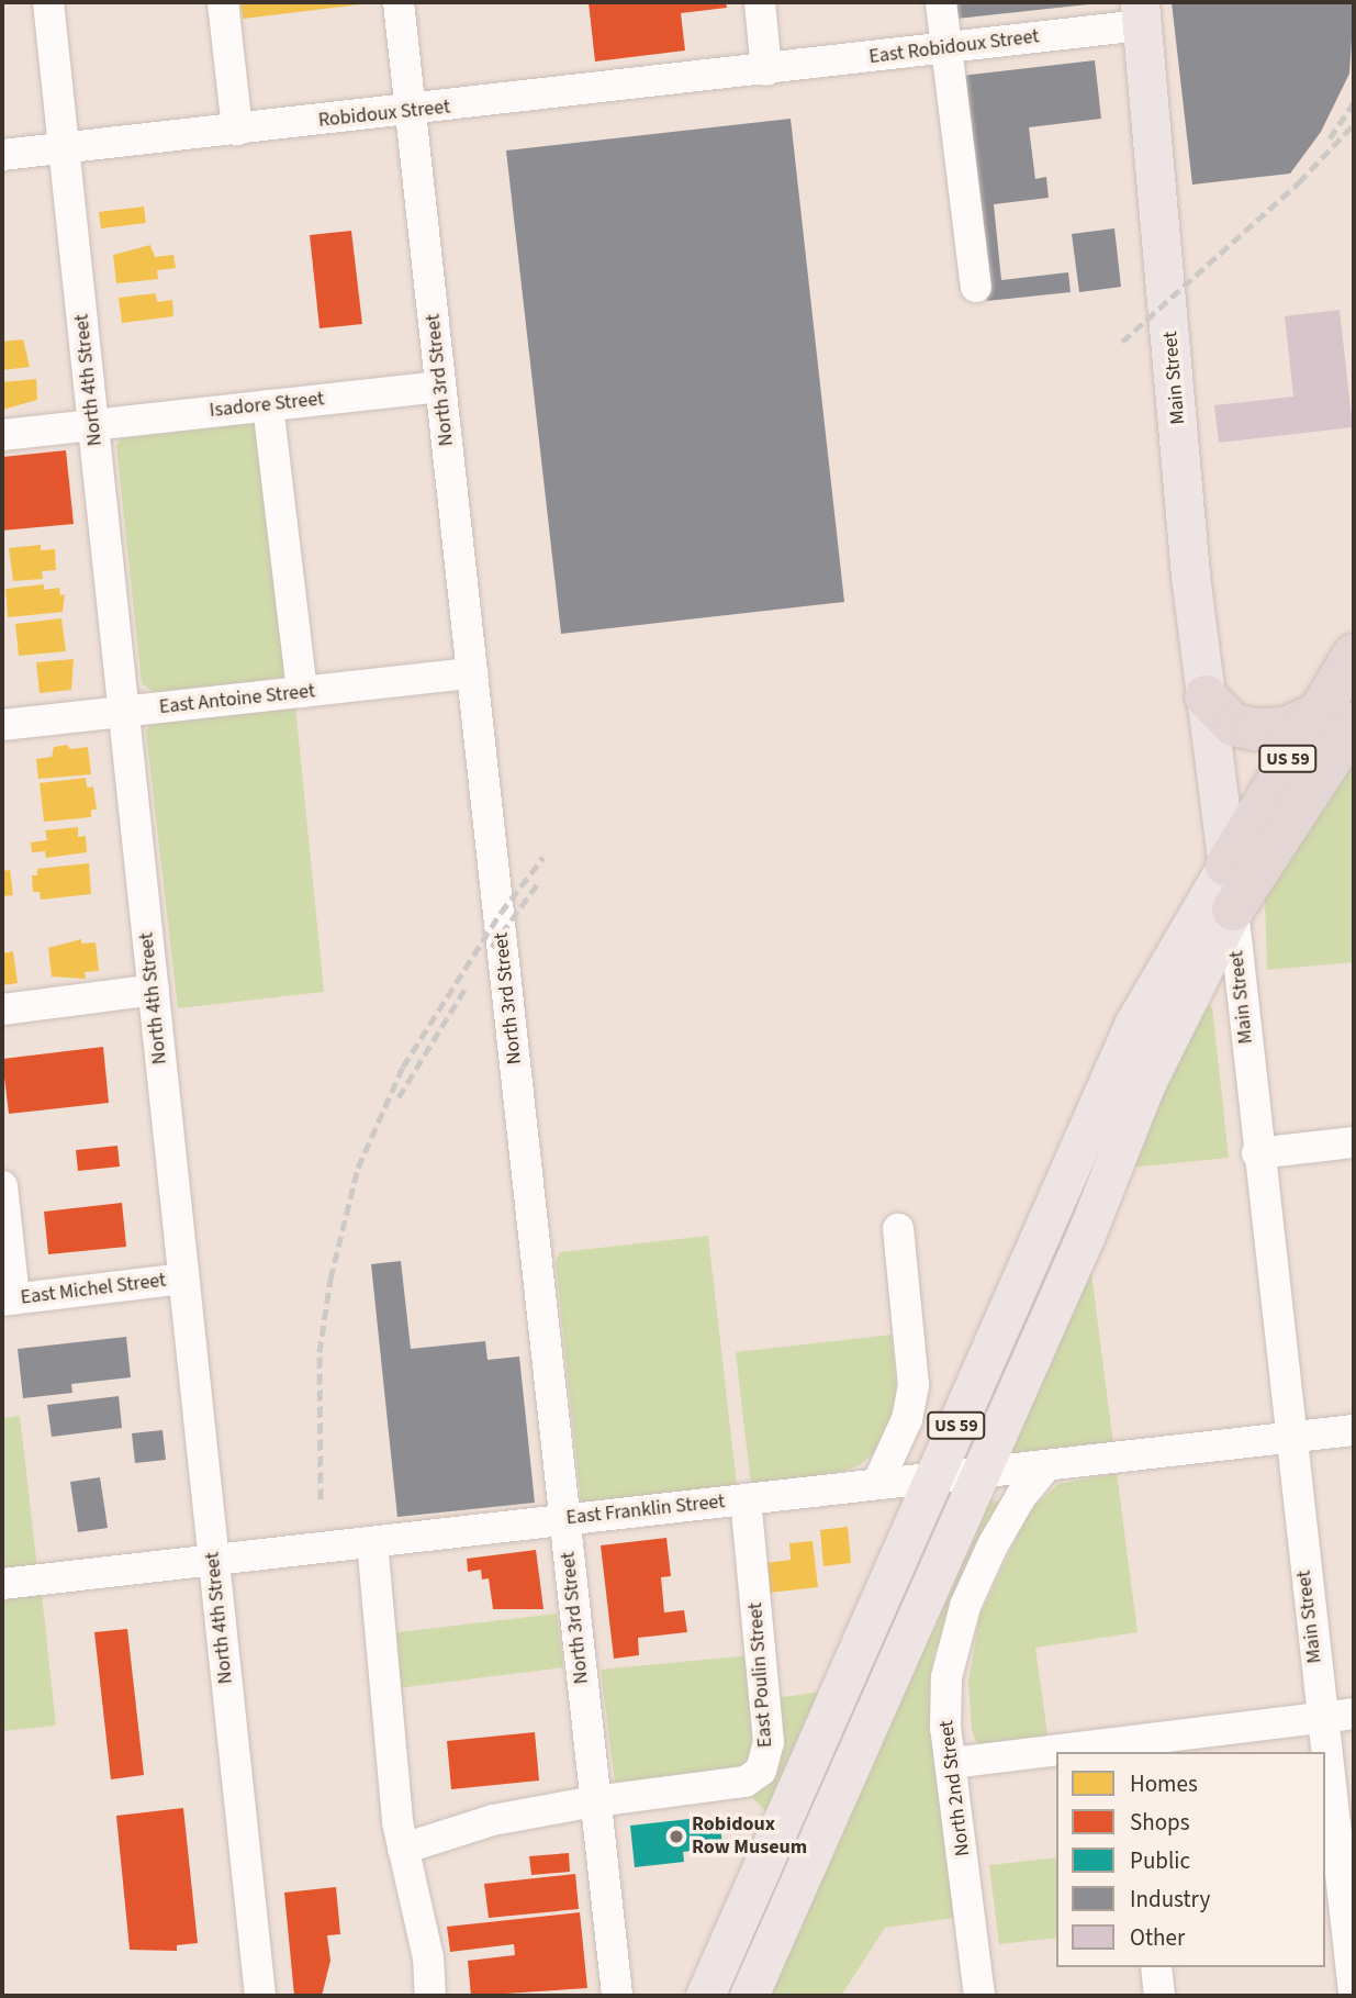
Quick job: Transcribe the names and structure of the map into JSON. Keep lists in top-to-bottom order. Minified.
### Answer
{"streets":{"highway":["US 59"],"main road":["Main Street"],"street":["East Robidoux Street","Robidoux Street","North 4th Street","North 3rd Street","Isadore Street","East Antoine Street","East Michel Street","East Franklin Street","East Poulin Street","North 2nd Street"]},"crossings":[["East Robidoux Street","Robidoux Street"],["East Robidoux Street","Main Street"],["Robidoux Street","North 4th Street"],["Robidoux Street","North 3rd Street"],["Main Street","US 59"],["Main Street","East Franklin Street"],["North 4th Street","Isadore Street"],["North 4th Street","East Antoine Street"],["North 4th Street","East Michel Street"],["North 4th Street","East Franklin Street"],["North 3rd Street","Isadore Street"],["North 3rd Street","East Antoine Street"],["North 3rd Street","East Franklin Street"],["North 3rd Street","East Poulin Street"],["US 59","East Franklin Street"],["East Franklin Street","East Poulin Street"],["East Franklin Street","North 2nd Street"]],"places":["Robidoux Row Museum"],"legend":["Homes","Shops","Public","Industry","Other"]}
